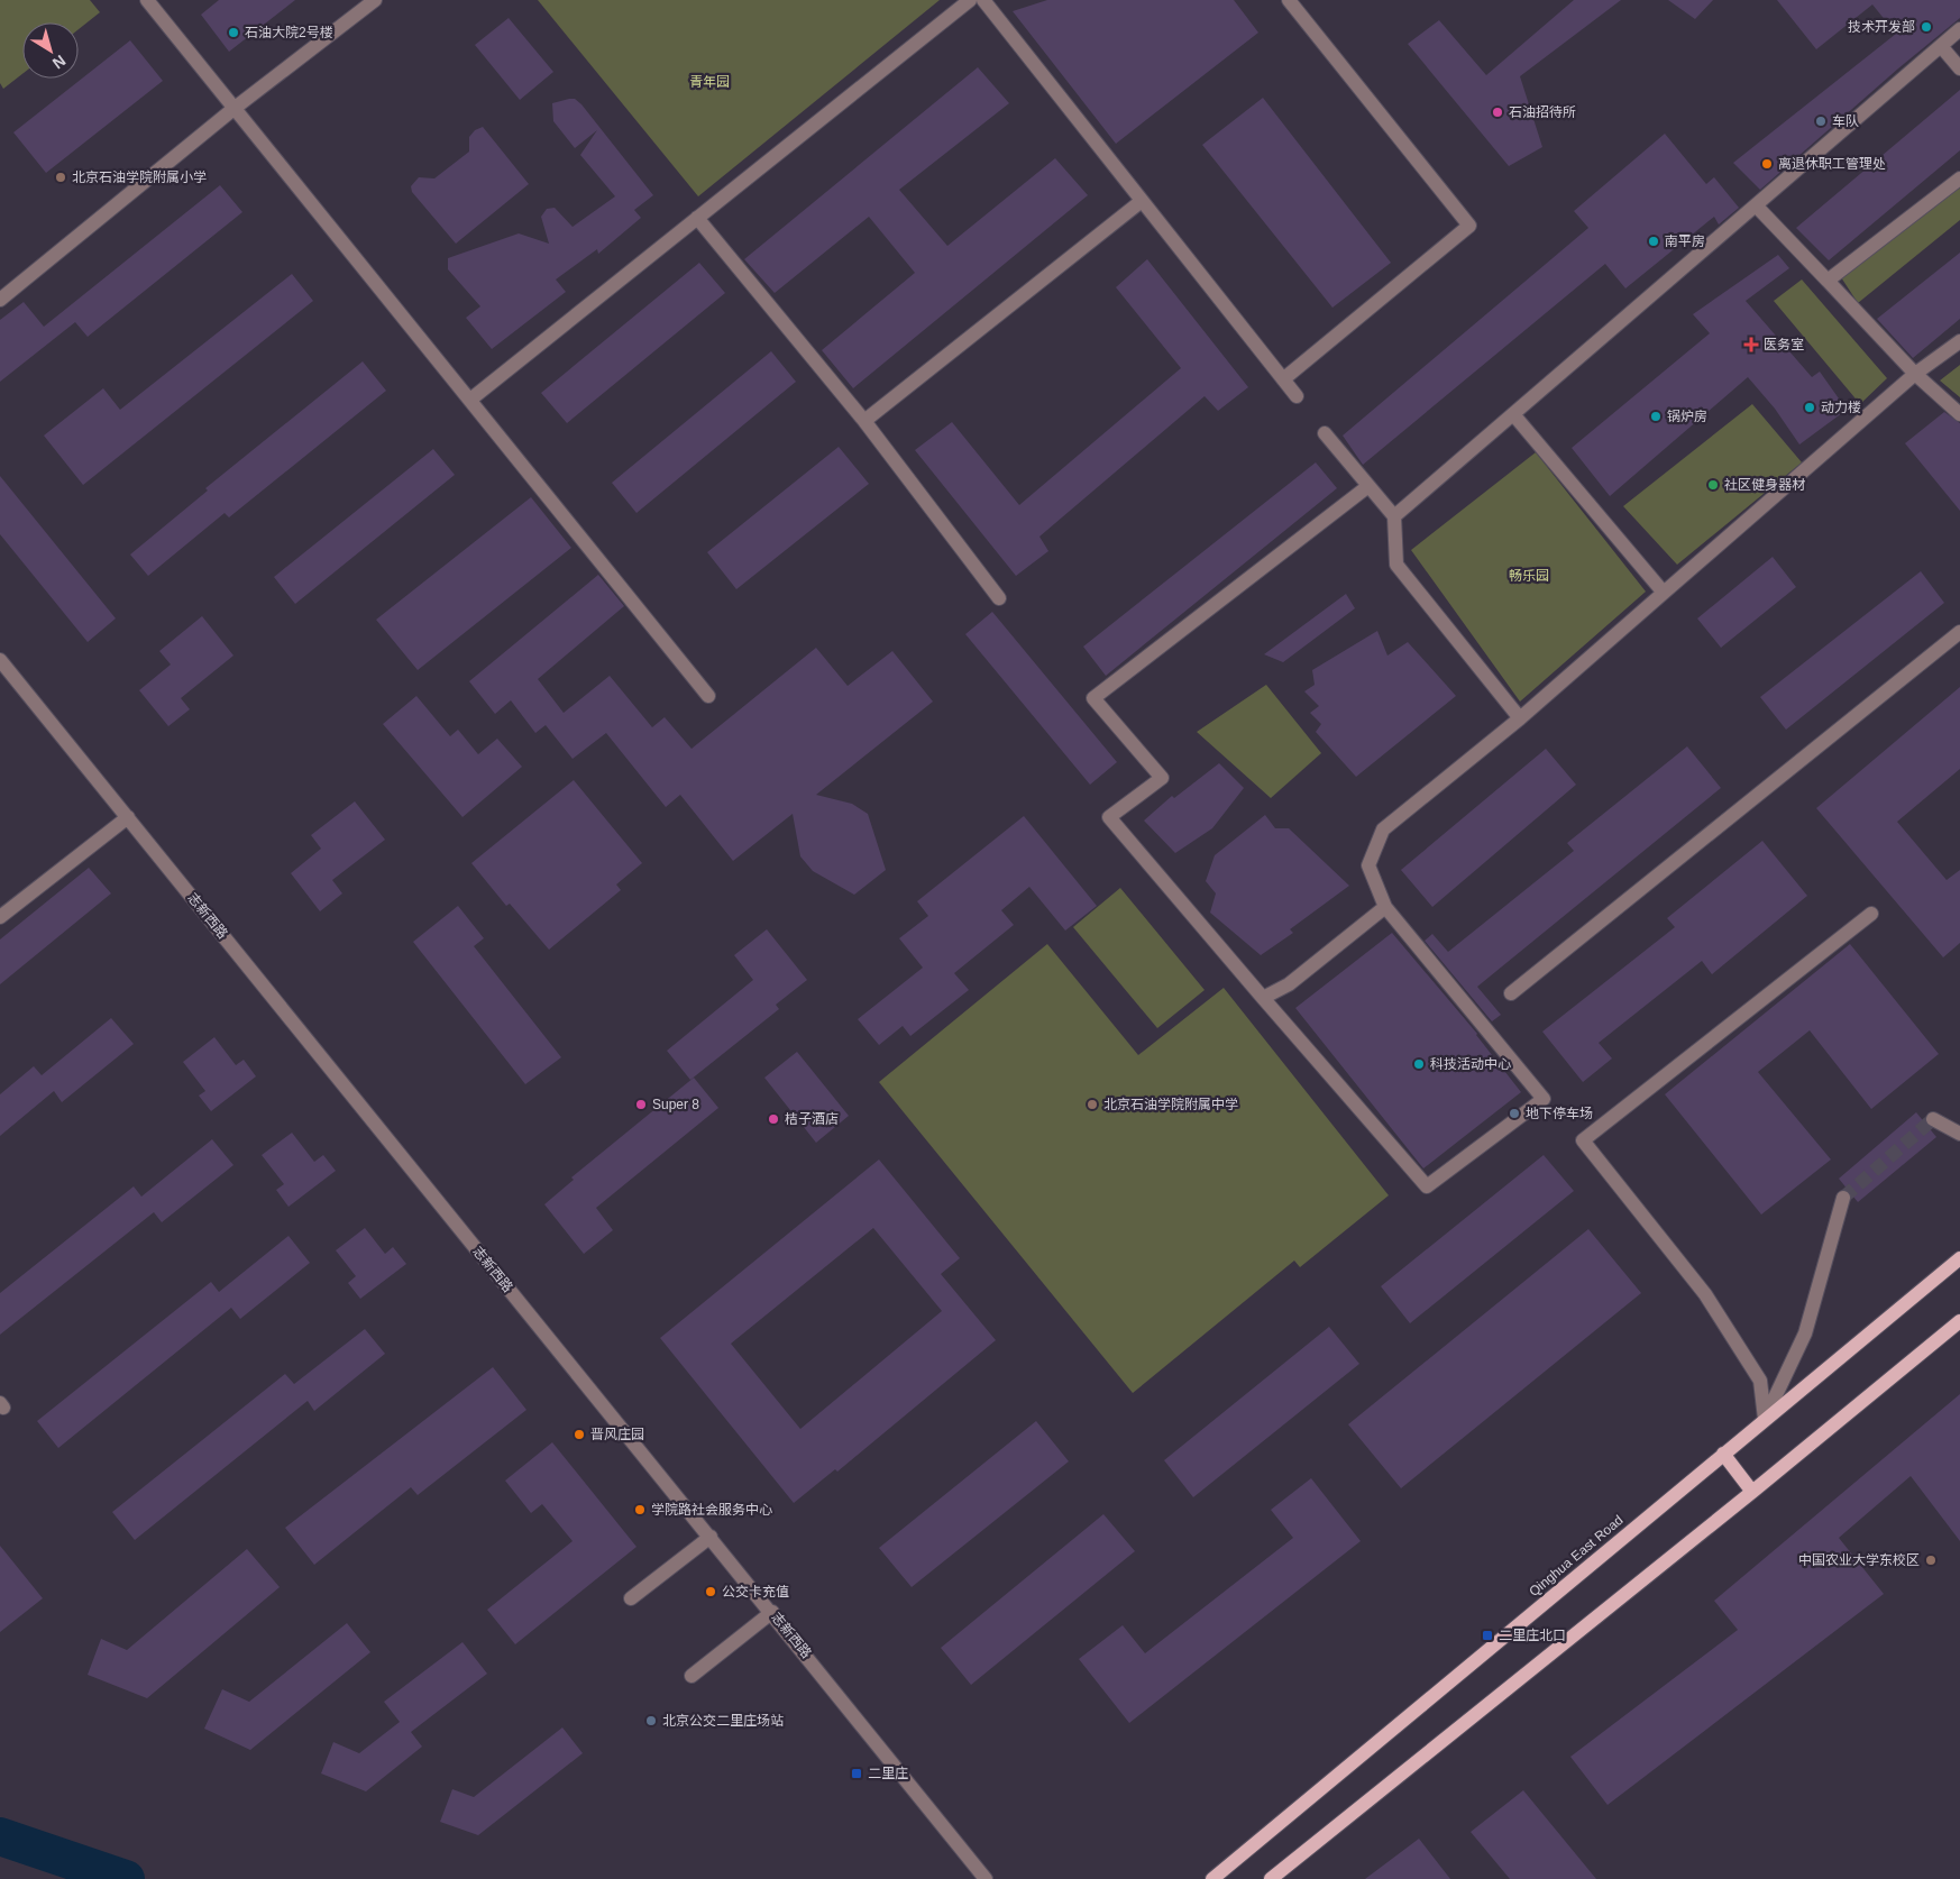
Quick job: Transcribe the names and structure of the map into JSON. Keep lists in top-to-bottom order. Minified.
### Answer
{"streets":{"main road":["Qinghua East Road"],"street":["志新西路"]},"parks":["青年园","畅乐园"],"places":{"other":["技术开发部","石油大院2号楼","石油招待所","车队","离退休职工管理处","北京石油学院附属小学","南平房","动力楼","锅炉房","社区健身器材","科技活动中心","Super 8","北京石油学院附属中学","地下停车场","桔子酒店","晋风庄园","学院路社会服务中心","中国农业大学东校区","公交卡充值","北京公交二里庄场站"],"health":["医务室"],"transit":["二里庄北口","二里庄"]},"north":"bottom right"}
